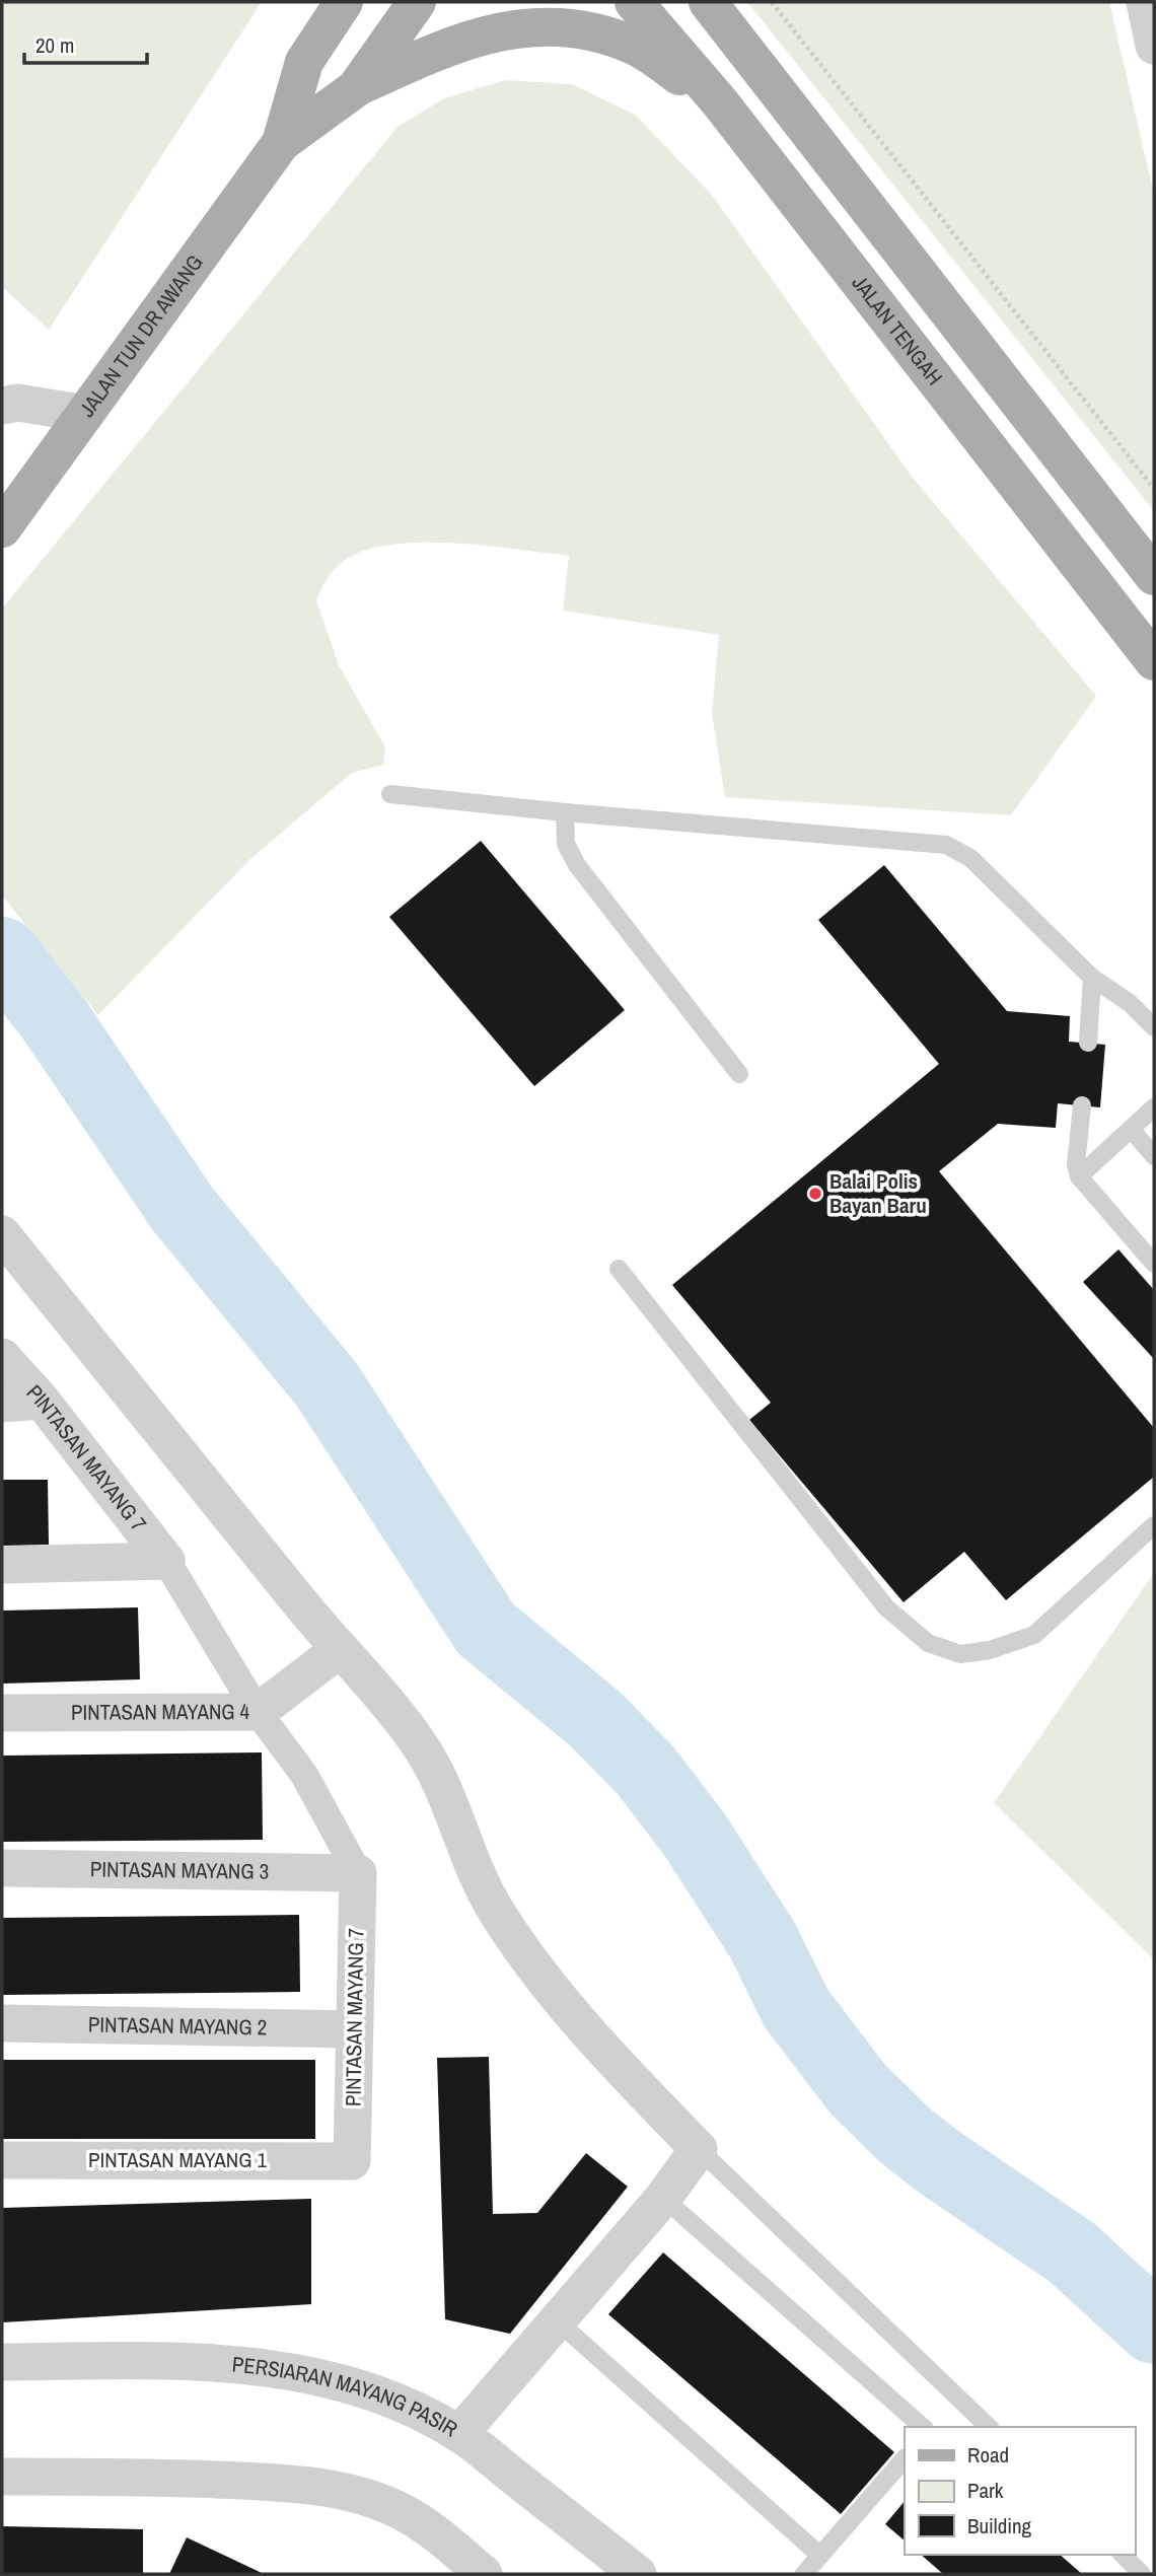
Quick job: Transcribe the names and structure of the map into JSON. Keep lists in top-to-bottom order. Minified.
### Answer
{"streets":{"main road":["JALAN TENGAH","JALAN TUN DR AWANG"],"street":["PINTASAN MAYANG 7","PINTASAN MAYANG 4","PINTASAN MAYANG 3","PINTASAN MAYANG 2","PINTASAN MAYANG 1","PERSIARAN MAYANG PASIR"]},"crossings":[["PINTASAN MAYANG 7","PINTASAN MAYANG 3"],["PINTASAN MAYANG 7","PINTASAN MAYANG 2"],["PINTASAN MAYANG 7","PINTASAN MAYANG 1"]],"places":["Balai Polis Bayan Baru"],"legend":["Road","Park","Building"],"scale_bar":"20 m"}
